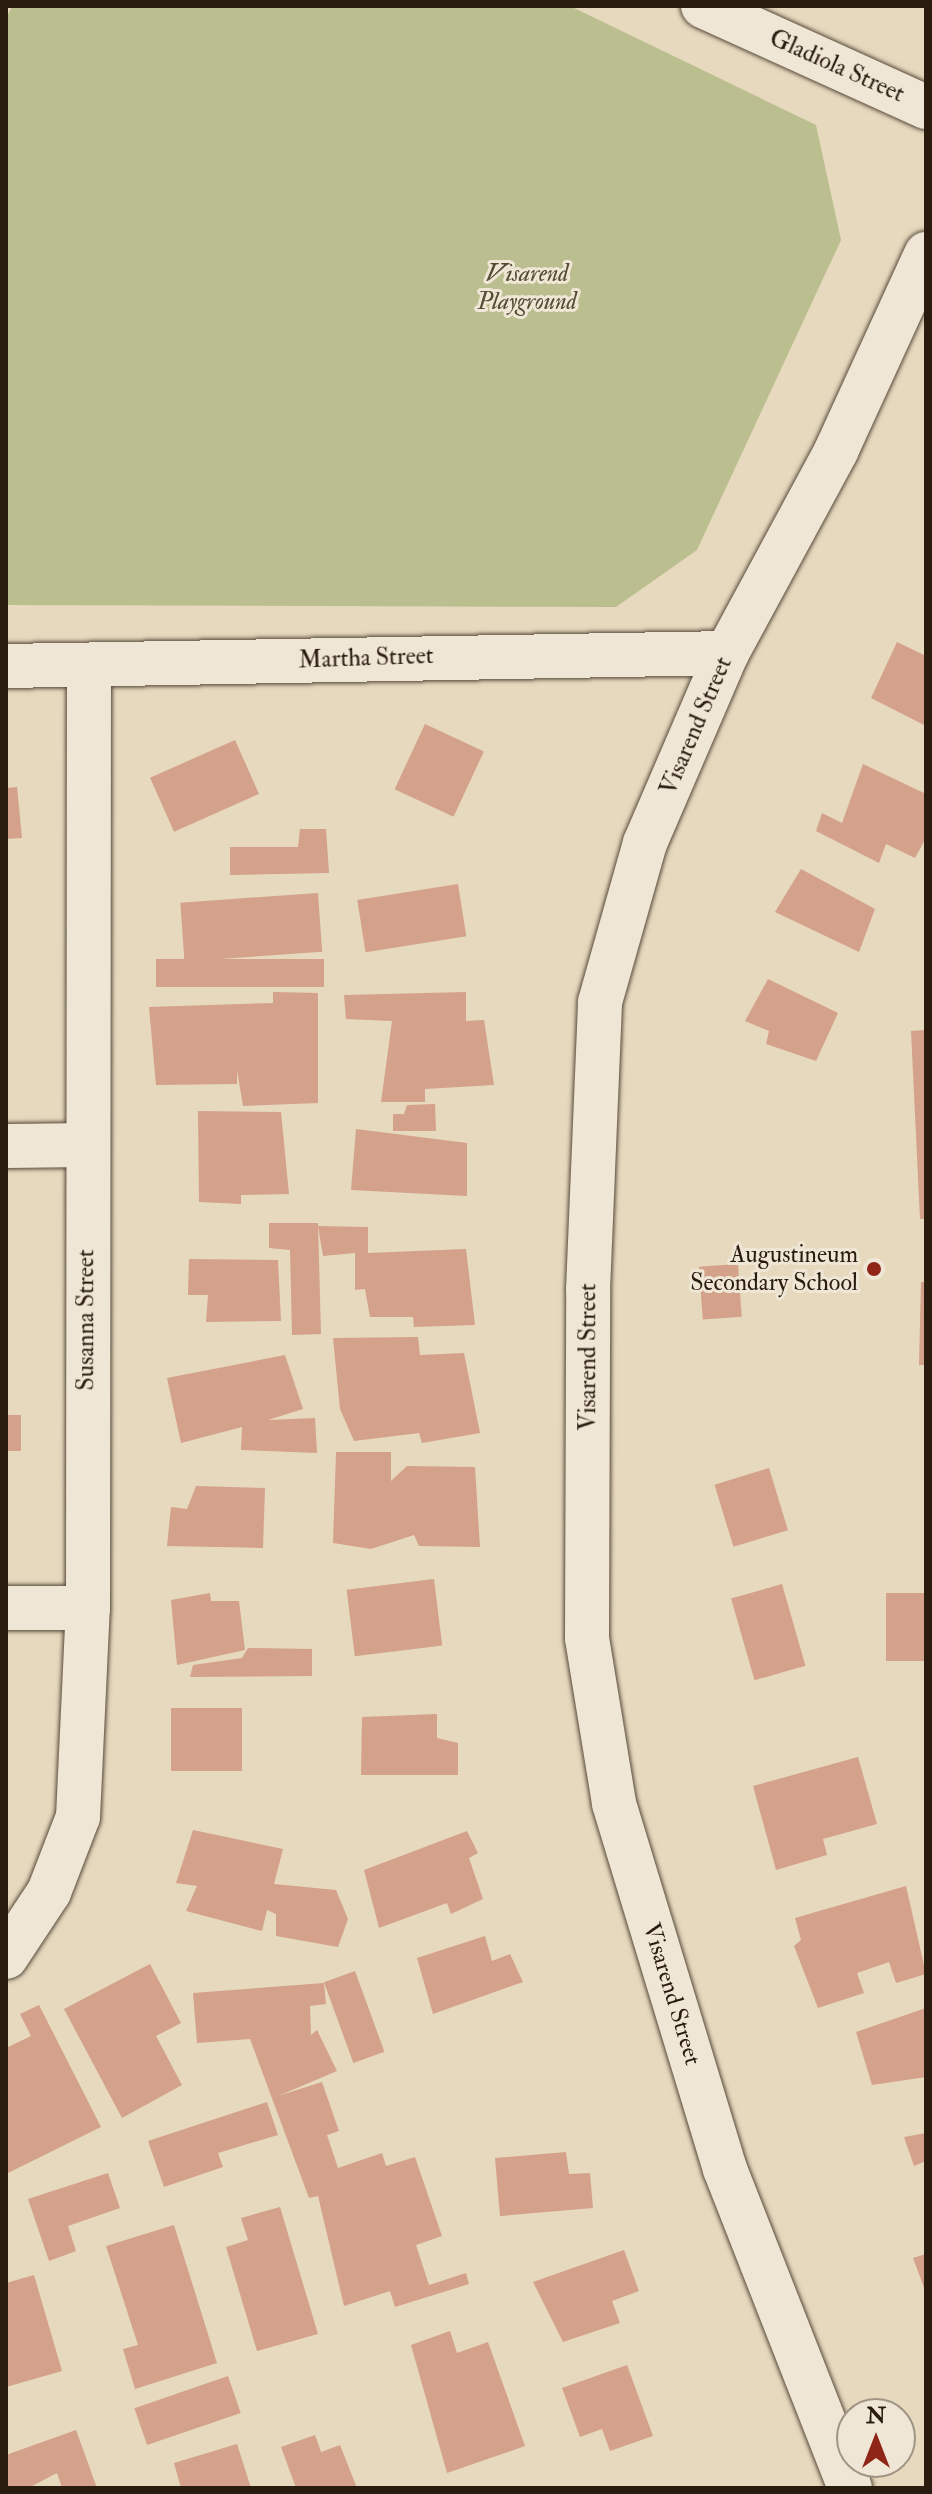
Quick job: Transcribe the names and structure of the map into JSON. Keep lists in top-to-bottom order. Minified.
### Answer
{"streets":{"street":["Gladiola Street","Martha Street","Visarend Street","Susanna Street"]},"crossings":[["Martha Street","Visarend Street"],["Martha Street","Susanna Street"]],"parks":["Visarend Playground"],"places":["Augustineum Secondary School"],"north":"top"}
